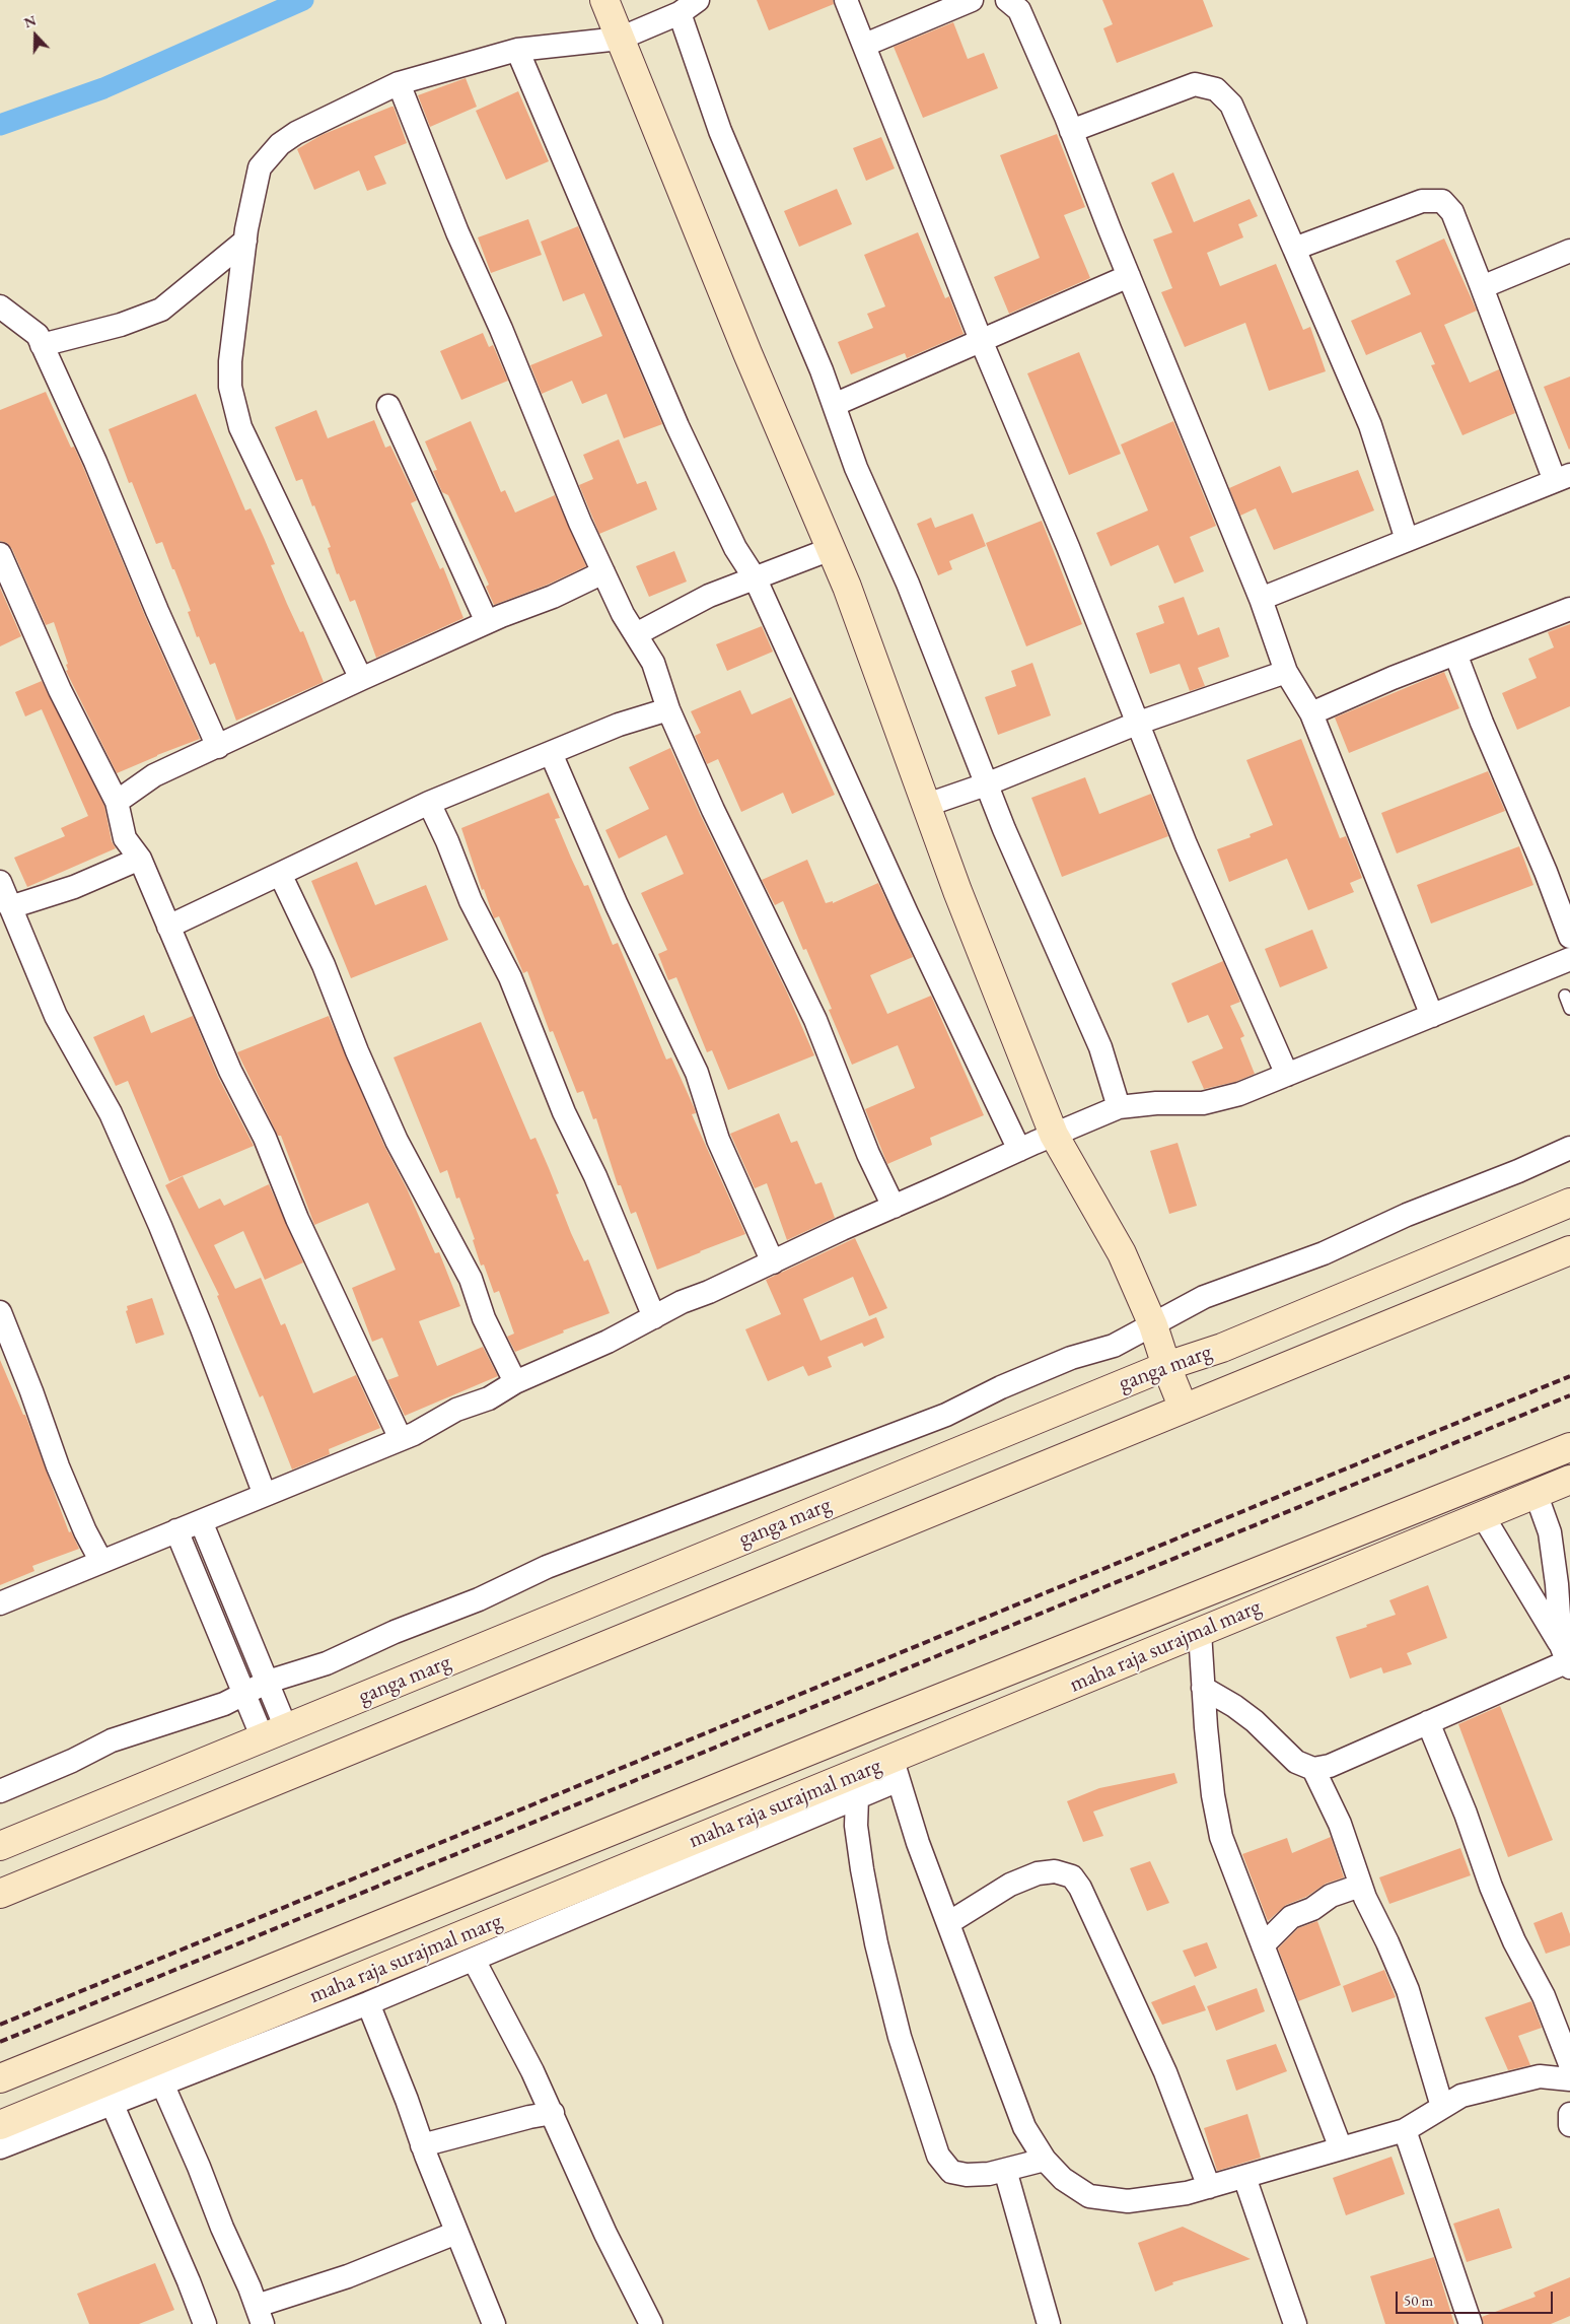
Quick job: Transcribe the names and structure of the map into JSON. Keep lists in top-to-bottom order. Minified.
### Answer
{"streets":{"street":["ganga marg","maha raja surajmal marg"]},"scale_bar":"50 m","north":"top"}
